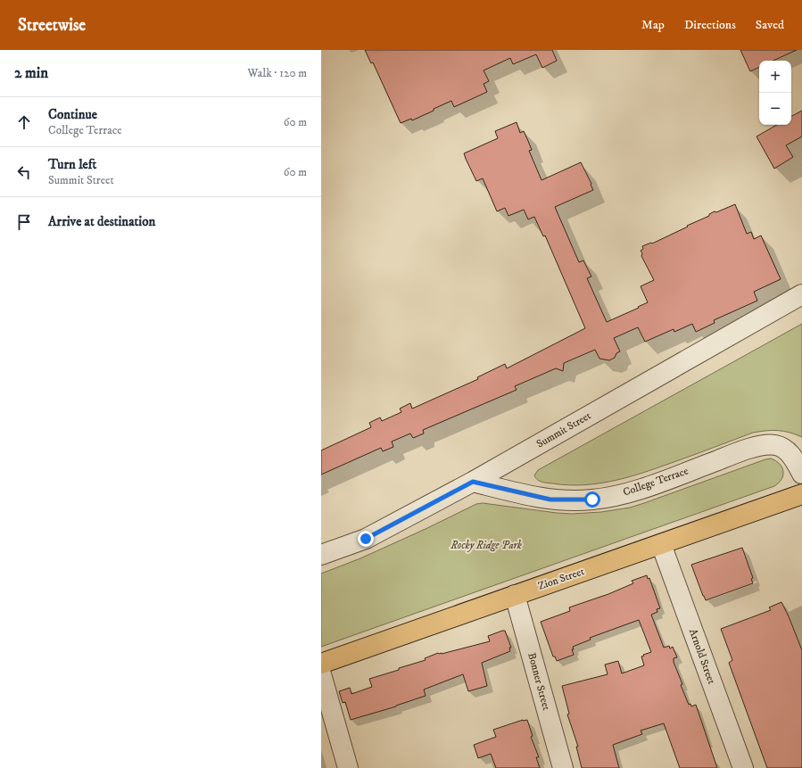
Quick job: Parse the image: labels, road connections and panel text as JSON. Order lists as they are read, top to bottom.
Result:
{
  "streets": {
    "main road": ["Zion Street"],
    "street": [
      "Summit Street",
      "College Terrace",
      "Arnold Street",
      "Bonner Street"
    ]
  },
  "crossings": [
    ["Summit Street", "College Terrace"],
    ["Zion Street", "Arnold Street"],
    ["Zion Street", "Bonner Street"]
  ],
  "parks": ["Rocky Ridge Park"],
  "page": {
    "header": "Streetwise",
    "nav": ["Map", "Directions", "Saved"],
    "heading": ["2 min", "Walk · 120 m"],
    "map_buttons": ["+", "−"],
    "list": [
      ["Continue", "College Terrace", "60 m"],
      ["Turn left", "Summit Street", "60 m"],
      "Arrive at destination"
    ]
  }
}
